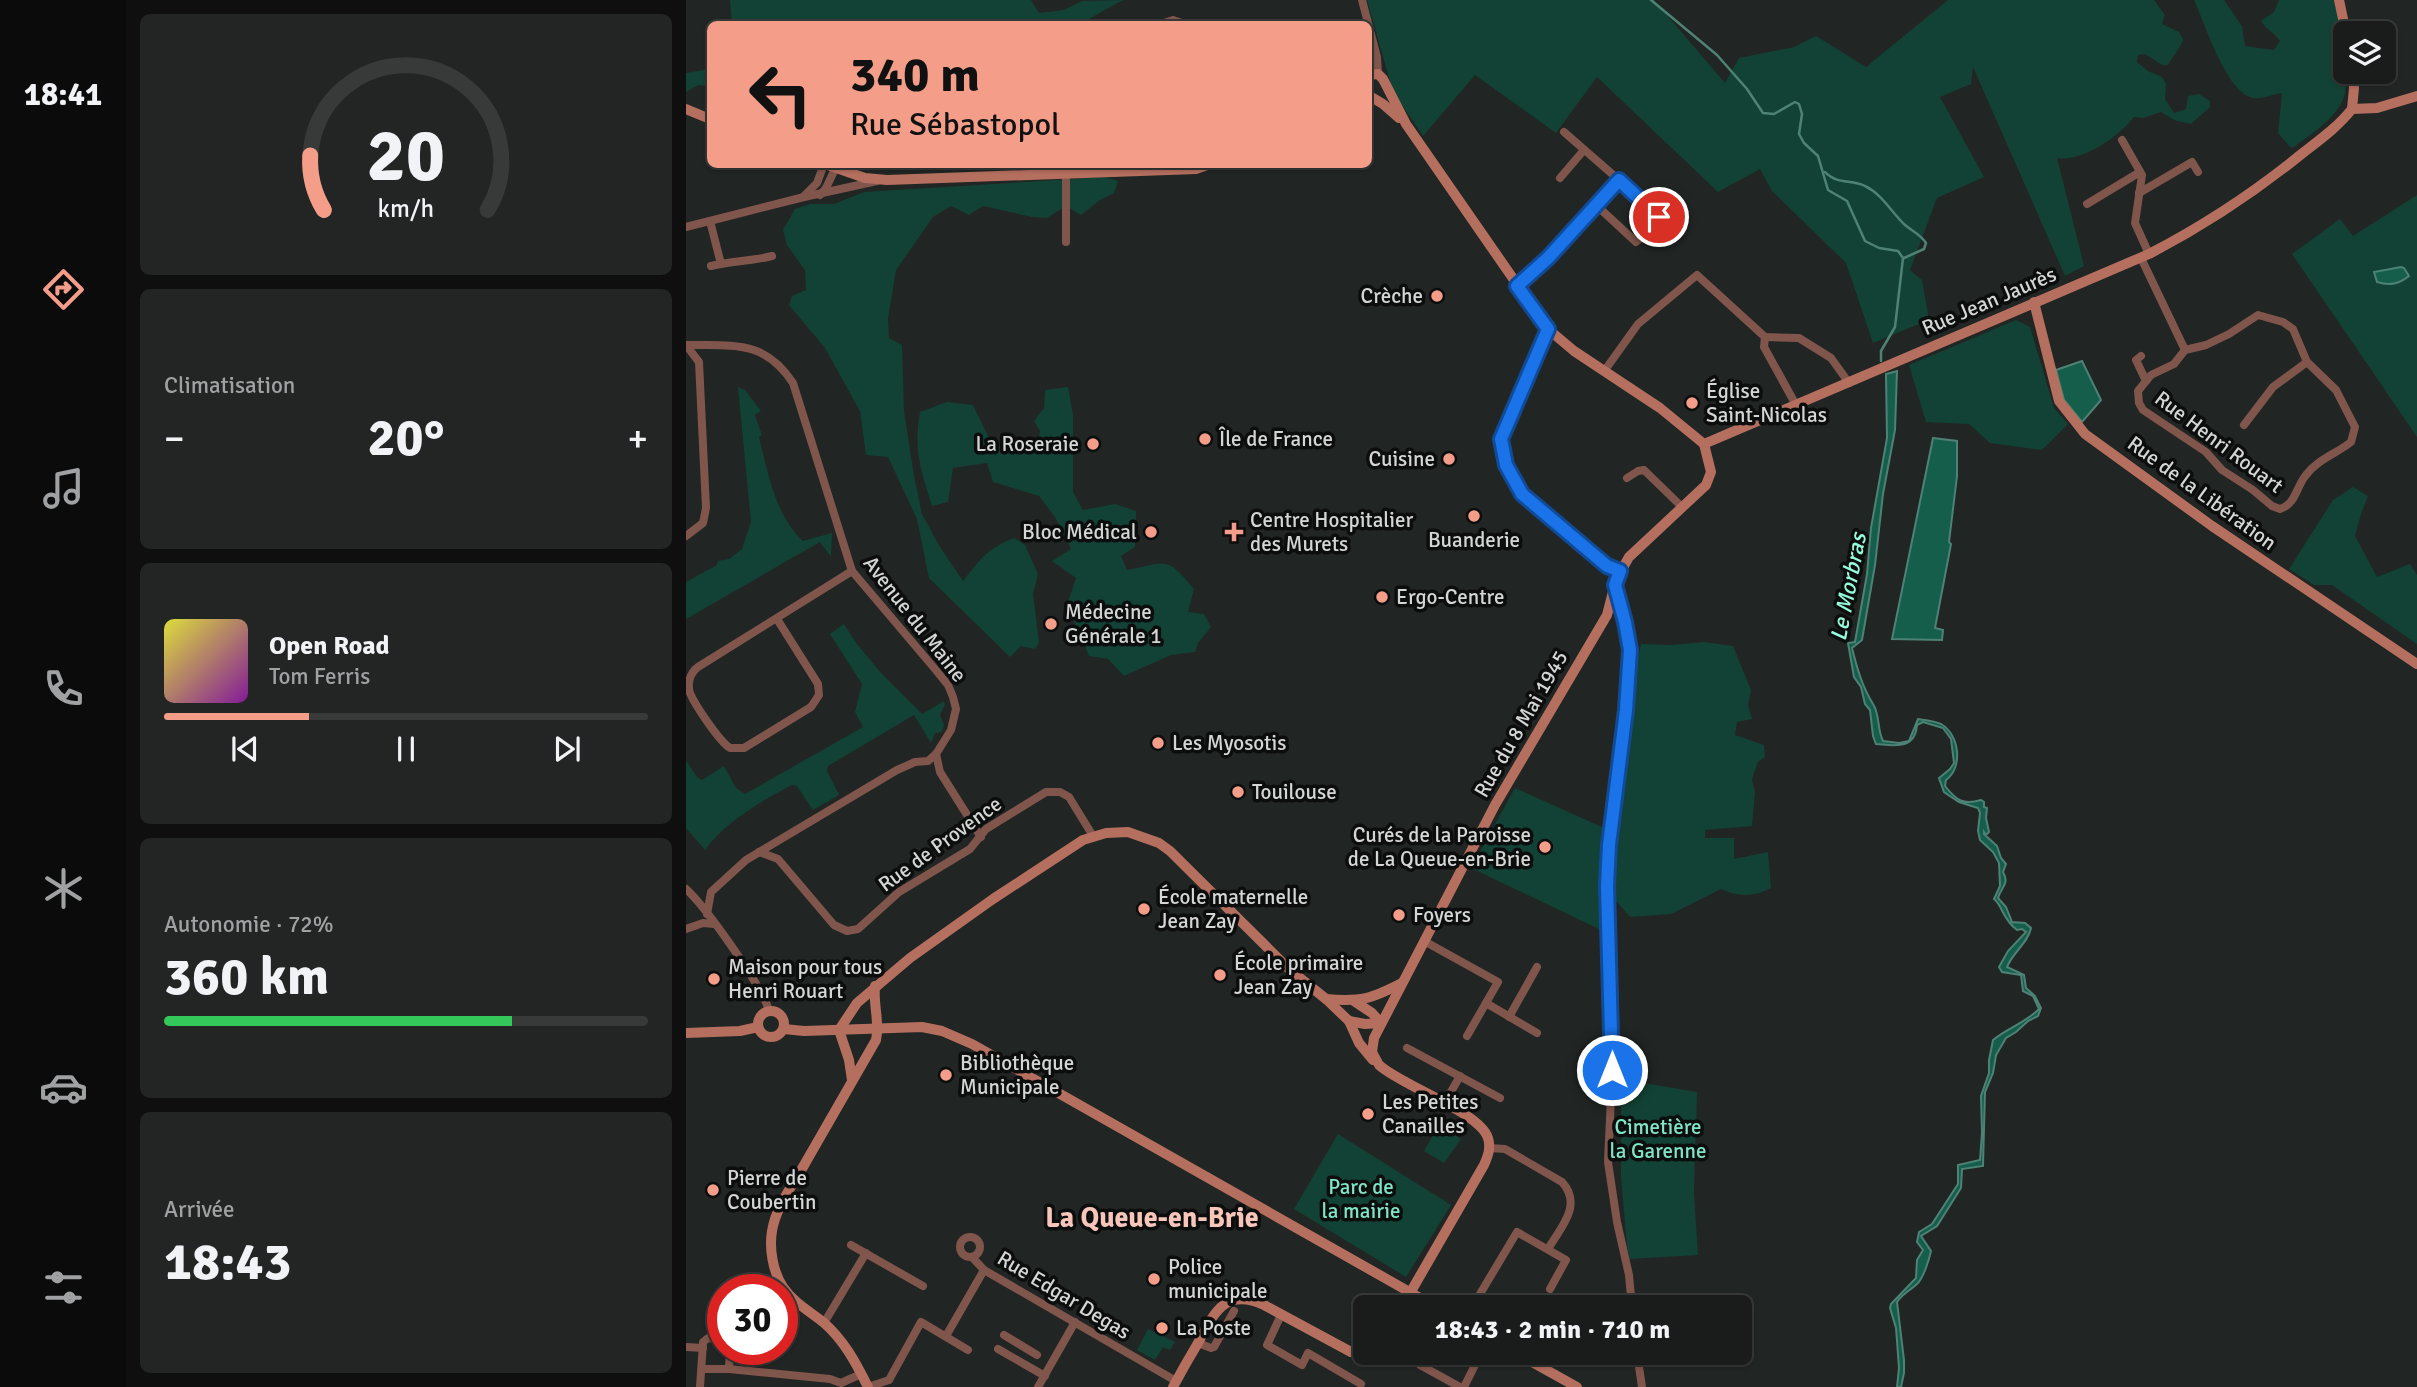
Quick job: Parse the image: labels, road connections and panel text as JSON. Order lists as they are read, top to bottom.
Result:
{
  "streets": {
    "main road": ["Rue Jean Jaurès", "Rue de la Libération", "Rue du 8 Mai 1945"],
    "street": [
      "Rue Henri Rouart",
      "Avenue du Maine",
      "Rue de Provence",
      "Rue Edgar Degas"
    ]
  },
  "crossings": [
    ["Rue Jean Jaurès", "Rue de la Libération"]
  ],
  "districts": ["La Queue-en-Brie"],
  "water": ["Le Morbras"],
  "parks": ["Cimetière la Garenne", "Parc de la mairie"],
  "places": {
    "other": [
      "Crèche",
      "Église Saint-Nicolas",
      "Île de France",
      "La Roseraie",
      "Cuisine",
      "Buanderie",
      "Bloc Médical",
      "Ergo-Centre",
      "Médecine Générale 1",
      "Les Myosotis",
      "Touilouse",
      "Curés de la Paroisse de La Queue-en-Brie",
      "École maternelle Jean Zay",
      "Foyers",
      "École primaire Jean Zay",
      "Maison pour tous Henri Rouart",
      "Bibliothèque Municipale",
      "Les Petites Canailles",
      "Pierre de Coubertin",
      "Police municipale",
      "La Poste"
    ],
    "health": ["Centre Hospitalier des Murets"]
  },
  "page": {
    "tabs": "18:41",
    "turn": ["340 m", "Rue Sébastopol"],
    "tile": [
      "Climatisation",
      ["Autonomie · 72%", "360 km"],
      ["Arrivée", "18:43"]
    ],
    "heat": ["−", "20°", "+"],
    "song": ["Open Road", "Tom Ferris"],
    "limit": "30",
    "trip": "18:43 · 2 min · 710 m",
    "gauge": ["20", "km/h"]
  }
}
